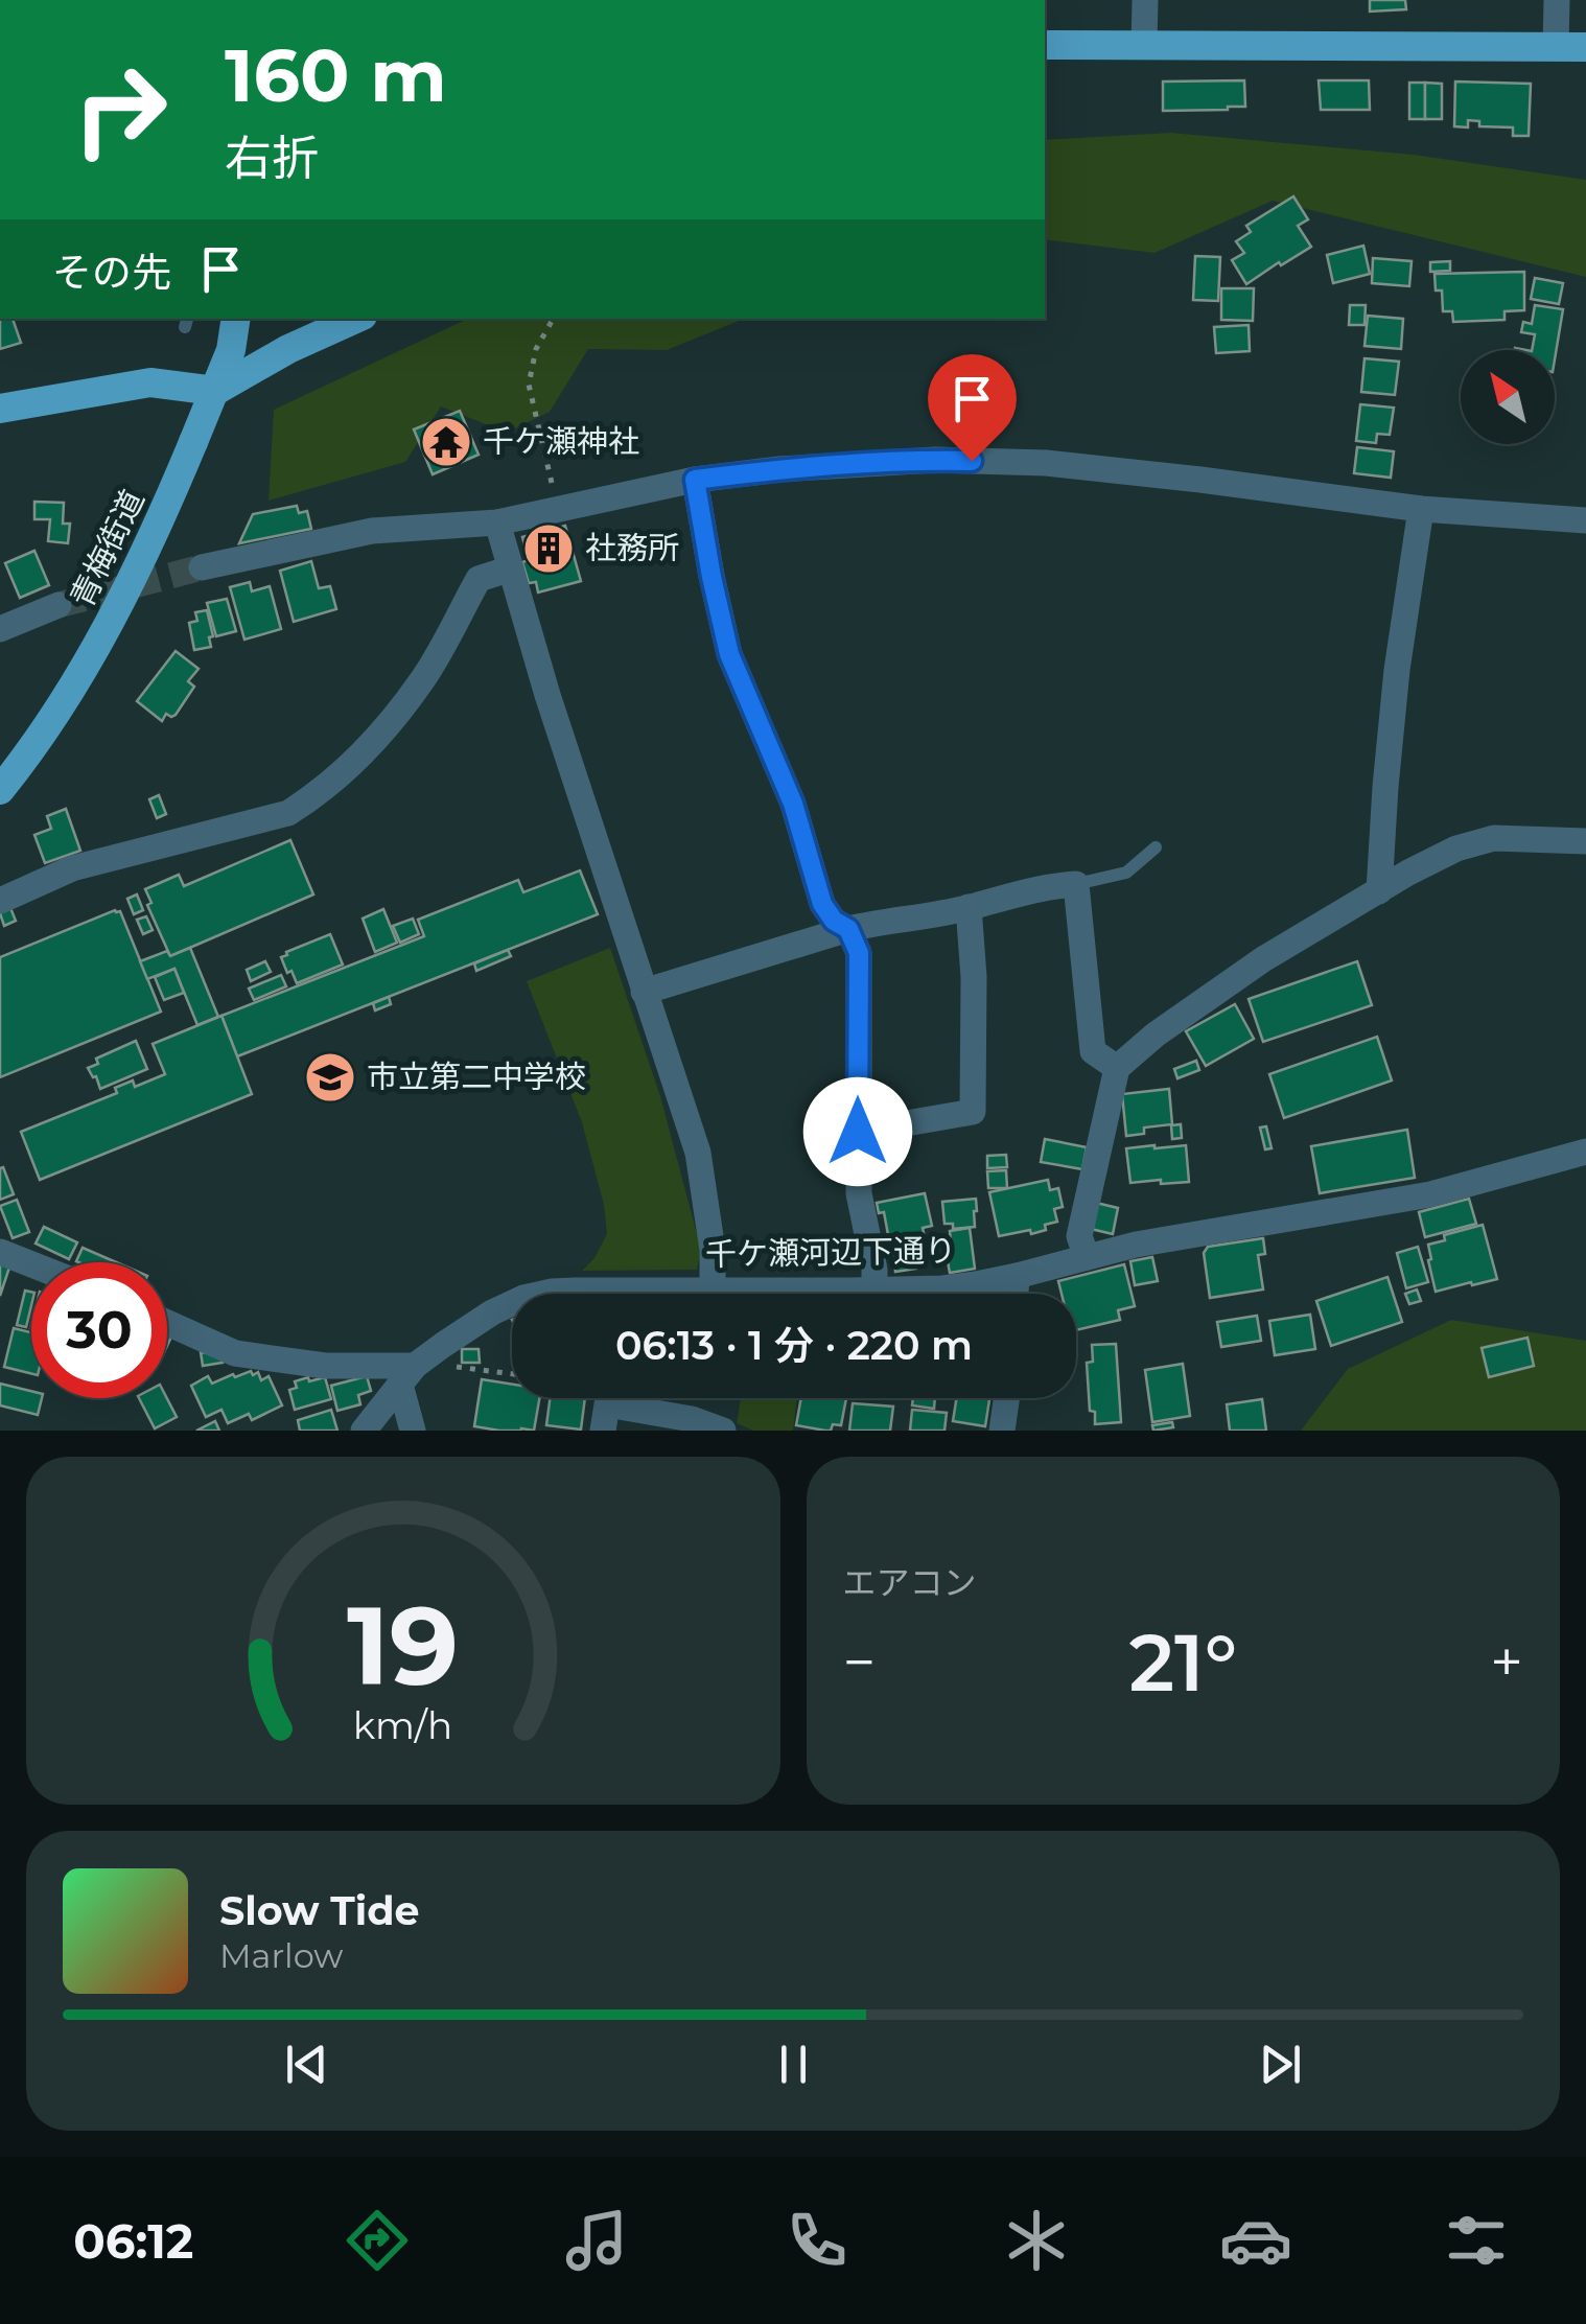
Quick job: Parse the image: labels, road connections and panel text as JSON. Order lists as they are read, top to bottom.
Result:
{
  "streets": {
    "main road": ["青梅街道"],
    "street": ["千ケ瀬河辺下通り"]
  },
  "places": {
    "temple": ["千ケ瀬神社"],
    "building": ["社務所"],
    "school or university": ["市立第二中学校"]
  },
  "north": "top left",
  "page": {
    "turn": ["160 m", "右折"],
    "then": "その先",
    "limit": "30",
    "trip": "06:13 · 1 分 · 220 m",
    "tile": "エアコン",
    "heat": ["−", "21°", "+"],
    "song": ["Slow Tide", "Marlow"],
    "tabs": "06:12",
    "gauge": ["19", "km/h"]
  }
}
